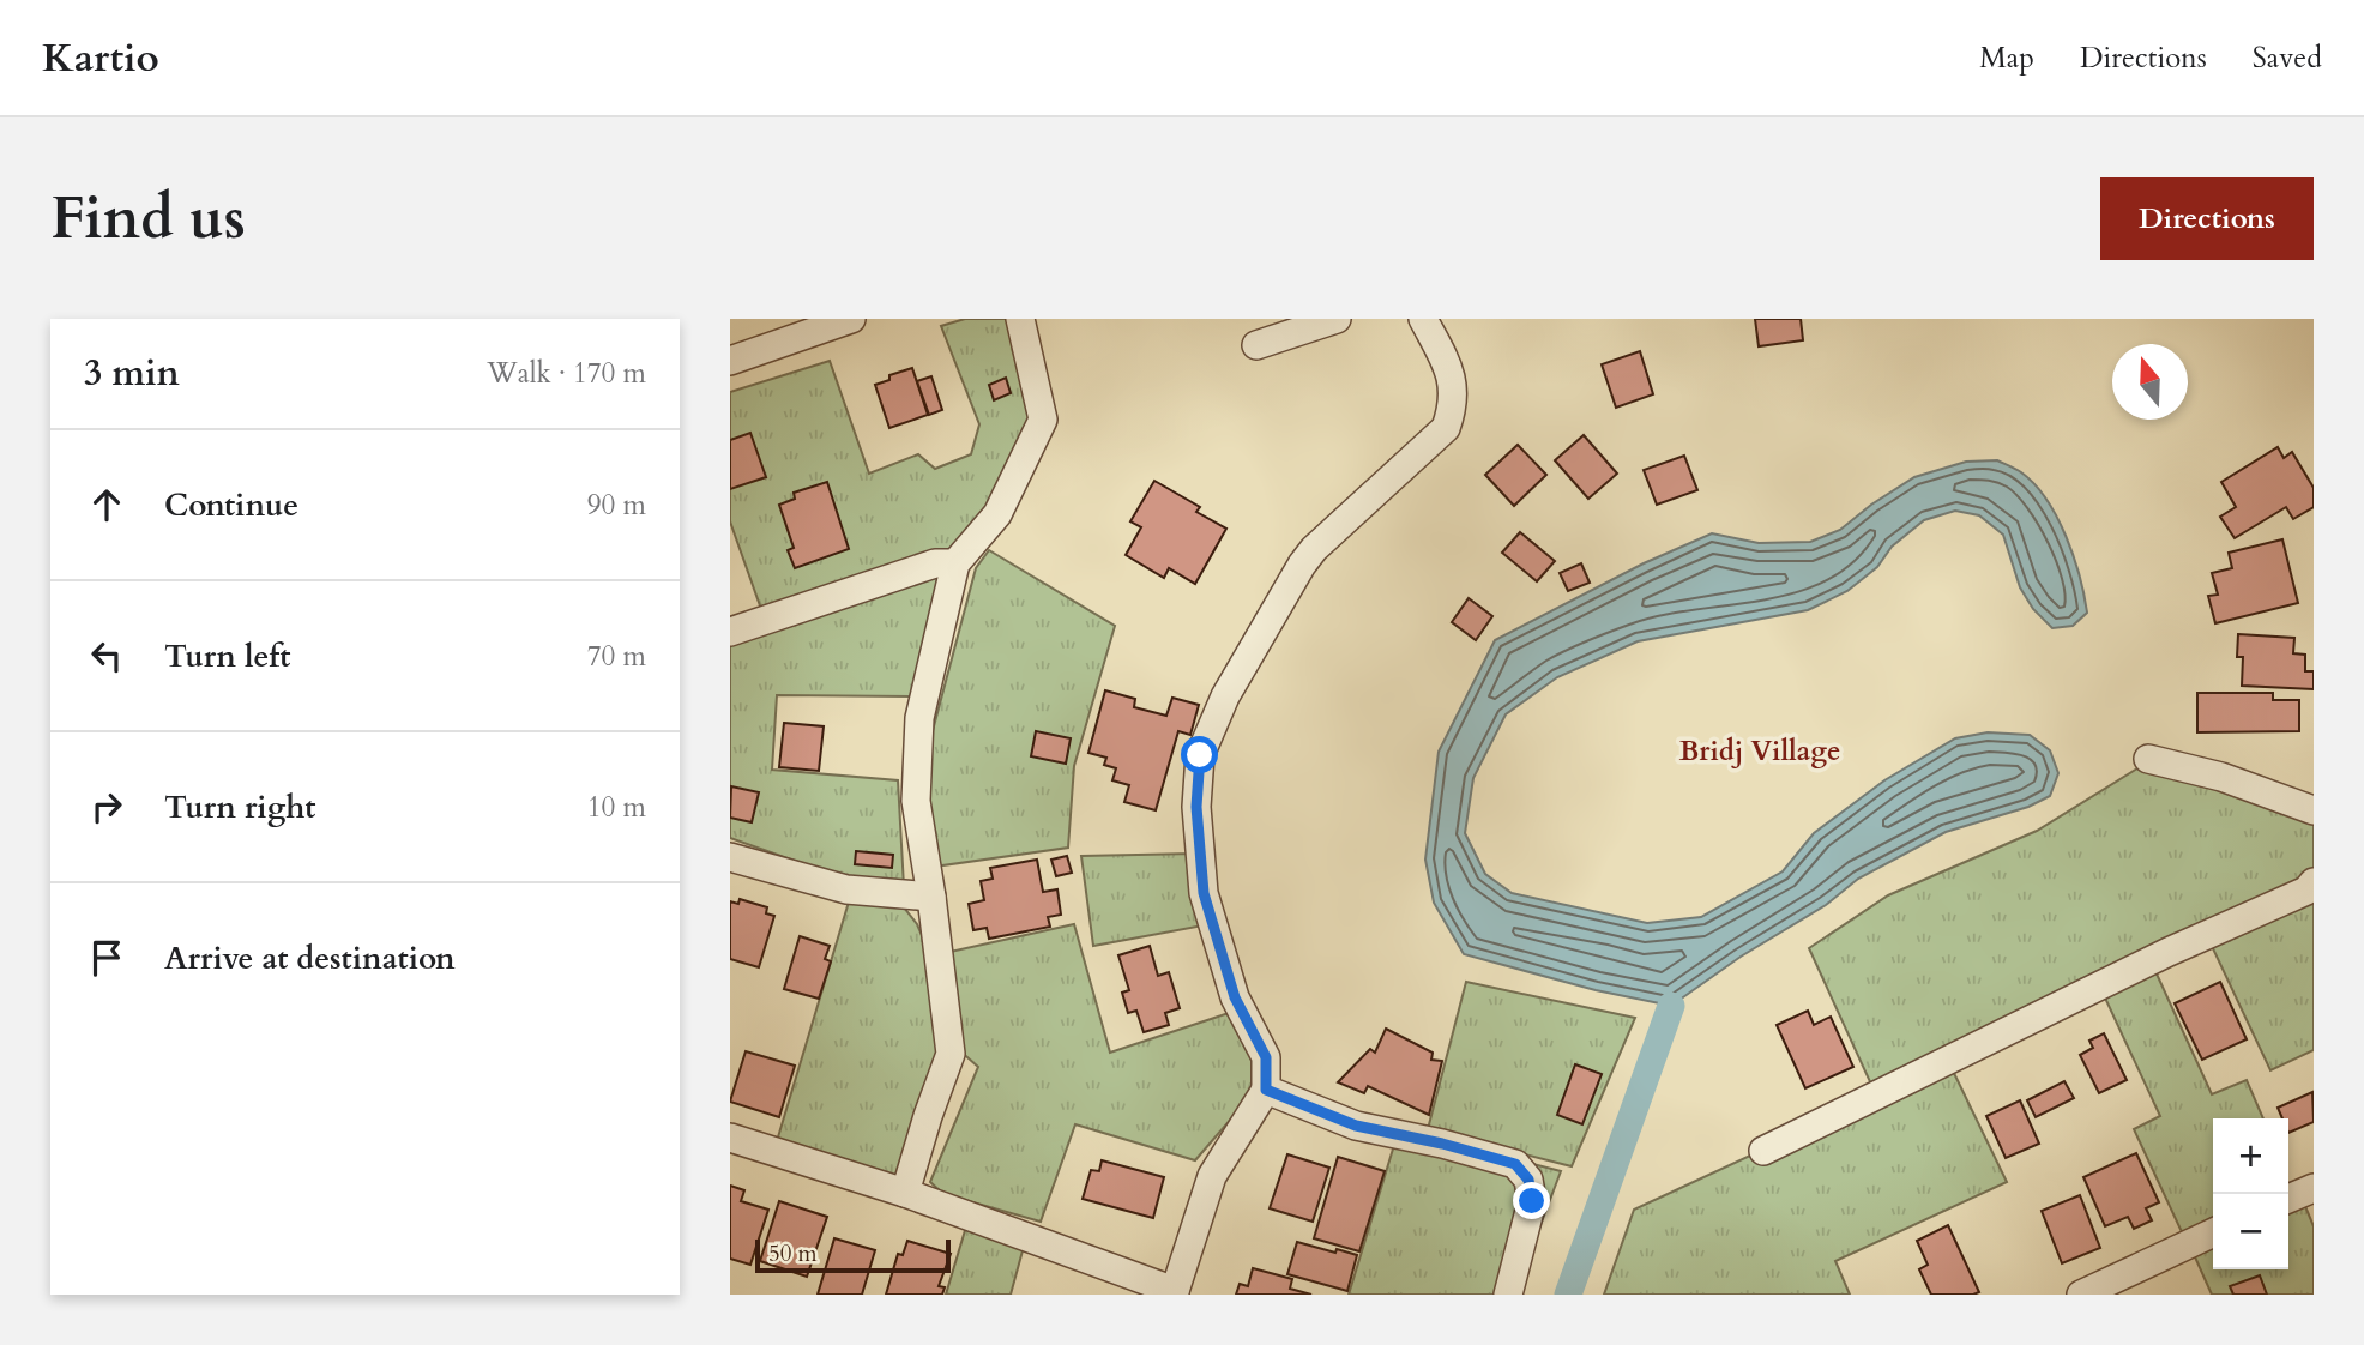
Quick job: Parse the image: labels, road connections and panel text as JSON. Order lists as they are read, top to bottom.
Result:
{
  "districts": ["Bridj Village"],
  "scale_bar": "50 m",
  "north": "top",
  "page": {
    "header": "Kartio",
    "nav": ["Map", "Directions", "Saved"],
    "buttons": "Directions",
    "title": "Find us",
    "heading": ["3 min", "Walk · 170 m"],
    "list": [
      ["Continue", "90 m"],
      ["Turn left", "70 m"],
      ["Turn right", "10 m"],
      "Arrive at destination"
    ],
    "map_buttons": ["+", "−"],
    "scale": "50 m"
  }
}
